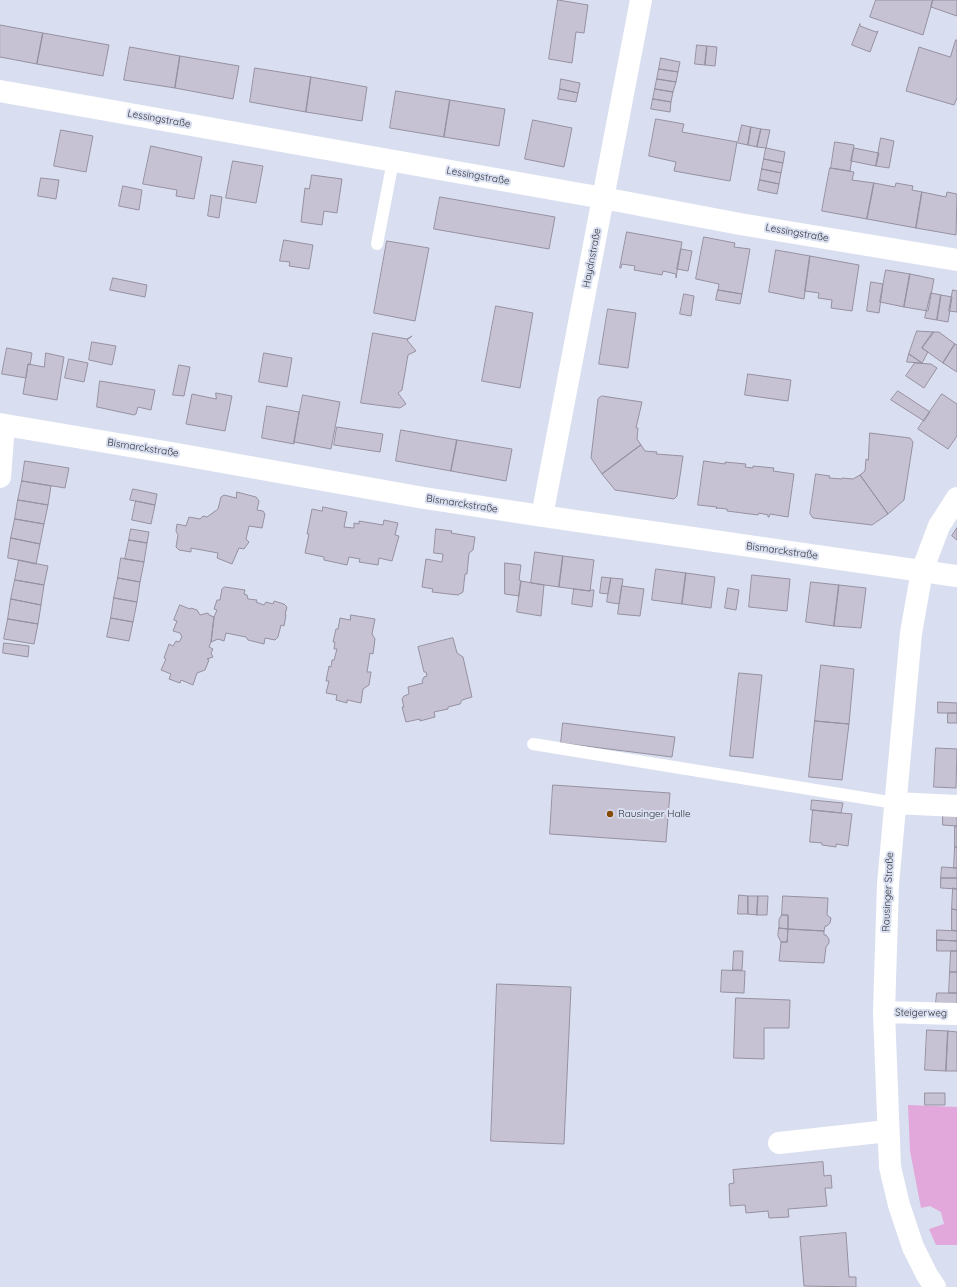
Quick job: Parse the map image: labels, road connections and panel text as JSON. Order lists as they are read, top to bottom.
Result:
{
  "streets": {
    "street": [
      "Lessingstraße",
      "Haydnstraße",
      "Bismarckstraße",
      "Rausinger Straße",
      "Steigerweg"
    ]
  },
  "crossings": [
    ["Lessingstraße", "Haydnstraße"],
    ["Haydnstraße", "Bismarckstraße"],
    ["Bismarckstraße", "Rausinger Straße"],
    ["Rausinger Straße", "Steigerweg"]
  ],
  "places": ["Rausinger Halle"]
}
